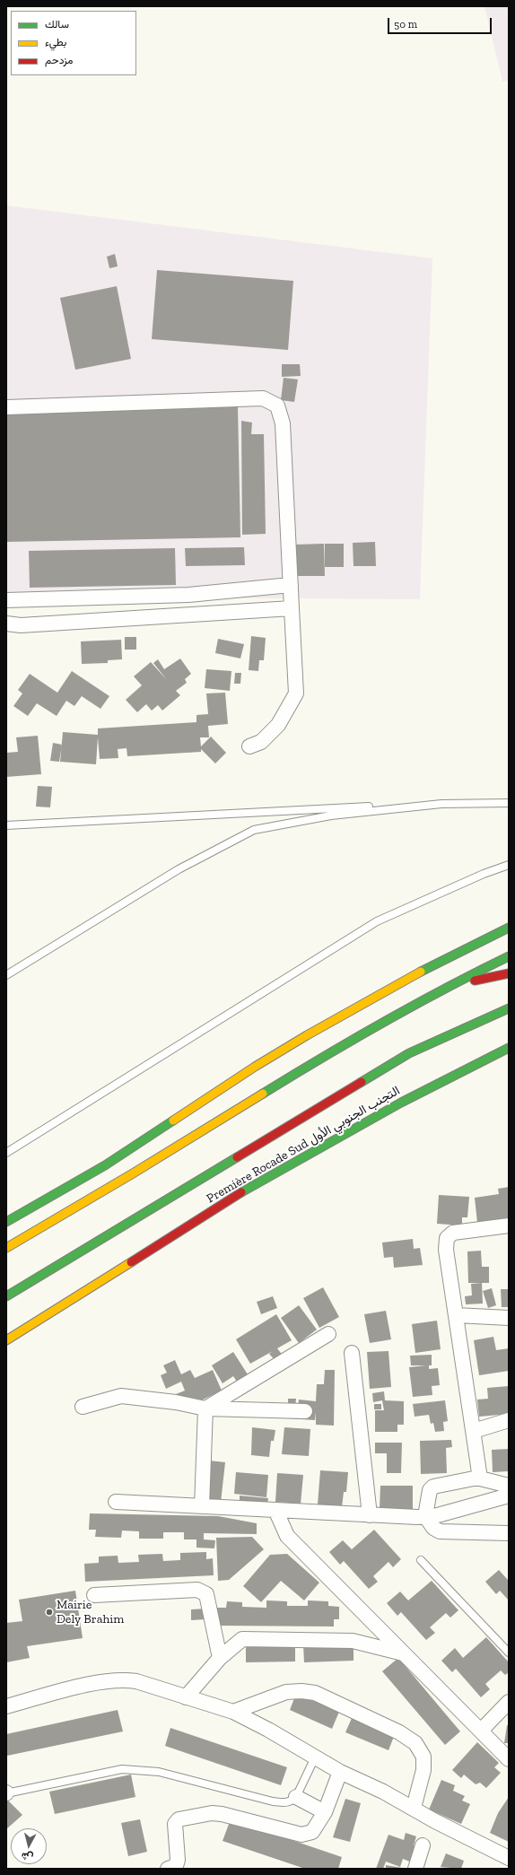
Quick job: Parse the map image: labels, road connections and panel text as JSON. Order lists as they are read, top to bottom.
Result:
{
  "streets": {
    "highway": ["Première Rocade Sud التجنب الجنوبي الأول"]
  },
  "places": ["Mairie Dely Brahim"],
  "legend": ["سالك", "بطيء", "مزدحم"],
  "scale_bar": "50 m",
  "north": "bottom"
}
